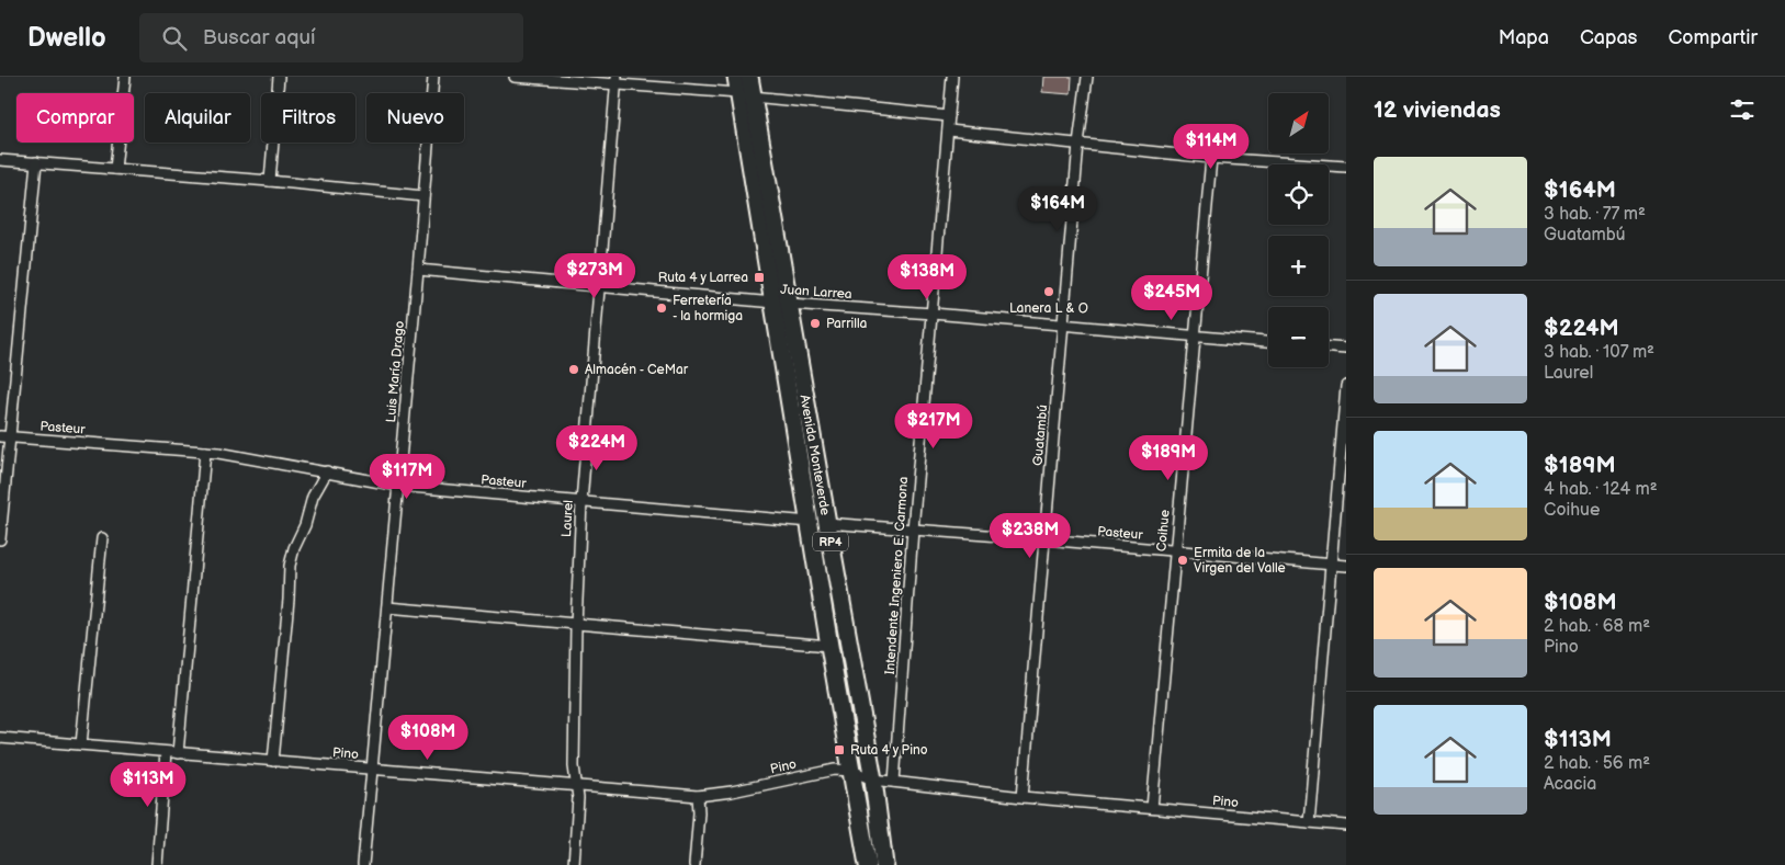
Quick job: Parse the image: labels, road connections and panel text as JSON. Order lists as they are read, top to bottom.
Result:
{
  "streets": {
    "main road": ["Avenida Monteverde", "RP4"],
    "street": [
      "Juan Larrea",
      "Luis María Drago",
      "Pasteur",
      "Guatambú",
      "Laurel",
      "Coihue",
      "Intendente Ingeniero E. Carmona",
      "Pino"
    ]
  },
  "crossings": [
    ["Juan Larrea", "Luis María Drago"],
    ["Juan Larrea", "Guatambú"],
    ["Juan Larrea", "Avenida Monteverde"],
    ["Juan Larrea", "Laurel"],
    ["Juan Larrea", "Coihue"],
    ["Juan Larrea", "Intendente Ingeniero E. Carmona"],
    ["Luis María Drago", "Pasteur"],
    ["Luis María Drago", "Pino"],
    ["Pasteur", "Guatambú"],
    ["Pasteur", "Avenida Monteverde"],
    ["Pasteur", "Laurel"],
    ["Pasteur", "Coihue"],
    ["Pasteur", "Intendente Ingeniero E. Carmona"],
    ["Guatambú", "Pino"],
    ["Avenida Monteverde", "Pino"],
    ["Laurel", "Pino"],
    ["Coihue", "Pino"],
    ["Intendente Ingeniero E. Carmona", "Pino"]
  ],
  "places": {
    "transit": ["Ruta 4 y Larrea", "Ruta 4 y Pino"],
    "other": [
      "Lanera L & O",
      "Ferretería - la hormiga",
      "Parrilla",
      "Almacén - CeMar",
      "Ermita de la Virgen del Valle"
    ]
  },
  "north": "top right",
  "page": {
    "header": "Dwello",
    "search": "Buscar aquí",
    "nav": ["Mapa", "Capas", "Compartir"],
    "heading": "12 viviendas",
    "map_buttons": ["+", "−"],
    "chip": [
      "Comprar",
      "Alquilar",
      "Filtros",
      "Nuevo"
    ],
    "price": [
      "$114M",
      "$164M",
      "$273M",
      "$138M",
      "$245M",
      "$217M",
      "$224M",
      "$189M",
      "$117M",
      "$238M",
      "$108M",
      "$113M"
    ],
    "list": [
      {
        "name": "$164M",
        "note": "3 hab. · 77 m² · Guatambú"
      },
      {
        "name": "$224M",
        "note": "3 hab. · 107 m² · Laurel"
      },
      {
        "name": "$189M",
        "note": "4 hab. · 124 m² · Coihue"
      },
      {
        "name": "$108M",
        "note": "2 hab. · 68 m² · Pino"
      },
      {
        "name": "$113M",
        "note": "2 hab. · 56 m² · Acacia"
      }
    ]
  }
}
